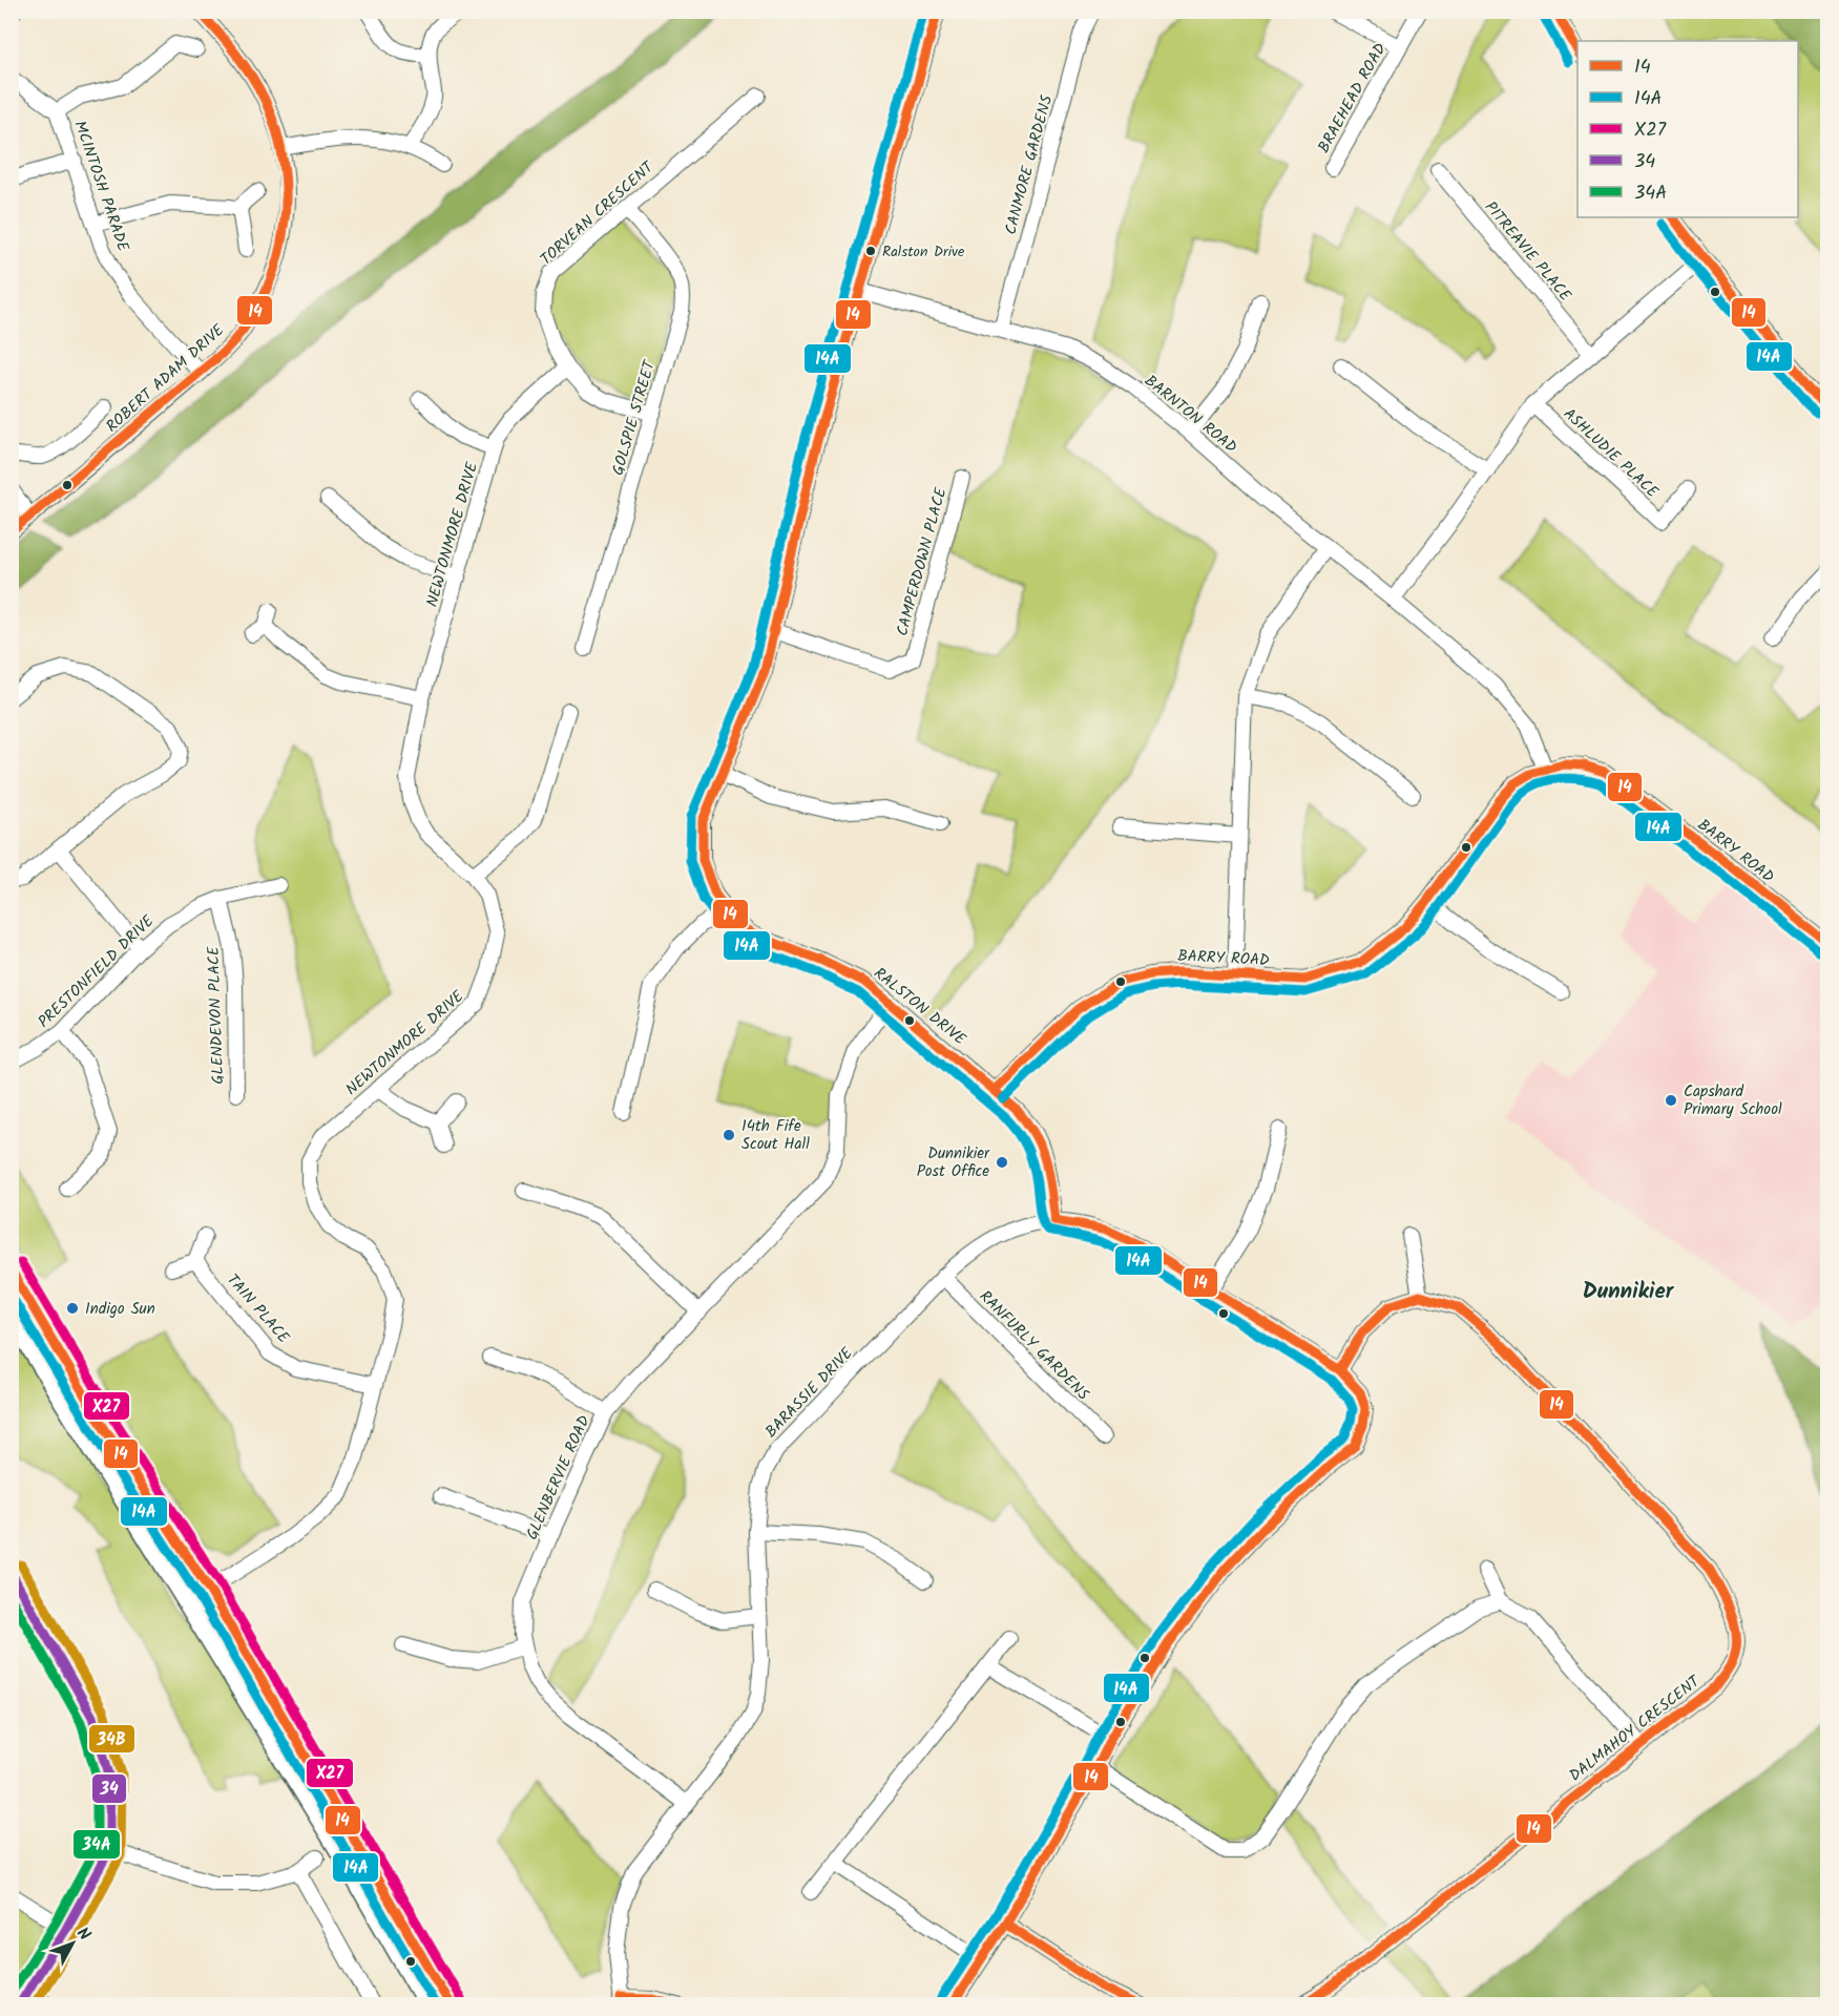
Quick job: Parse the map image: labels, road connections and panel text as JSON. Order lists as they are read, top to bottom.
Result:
{
  "streets": {
    "street": [
      "BRAEHEAD ROAD",
      "CANMORE GARDENS",
      "MCINTOSH PARADE",
      "TORVEAN CRESCENT",
      "PITREAVIE PLACE",
      "ROBERT ADAM DRIVE",
      "BARNTON ROAD",
      "GOLSPIE STREET",
      "ASHLUDIE PLACE",
      "NEWTONMORE DRIVE",
      "CAMPERDOWN PLACE",
      "BARRY ROAD",
      "PRESTONFIELD DRIVE",
      "RALSTON DRIVE",
      "GLENDEVON PLACE",
      "TAIN PLACE",
      "RANFURLY GARDENS",
      "BARASSIE DRIVE",
      "GLENBERVIE ROAD",
      "DALMAHOY CRESCENT"
    ]
  },
  "crossings": [
    ["CANMORE GARDENS", "BARNTON ROAD"],
    ["MCINTOSH PARADE", "ROBERT ADAM DRIVE"],
    ["TORVEAN CRESCENT", "GOLSPIE STREET"],
    ["TORVEAN CRESCENT", "NEWTONMORE DRIVE"],
    ["BARNTON ROAD", "BARRY ROAD"],
    ["BARNTON ROAD", "RALSTON DRIVE"],
    ["NEWTONMORE DRIVE", "TAIN PLACE"],
    ["CAMPERDOWN PLACE", "RALSTON DRIVE"],
    ["BARRY ROAD", "RALSTON DRIVE"],
    ["PRESTONFIELD DRIVE", "GLENDEVON PLACE"],
    ["RALSTON DRIVE", "BARASSIE DRIVE"],
    ["RALSTON DRIVE", "GLENBERVIE ROAD"],
    ["RANFURLY GARDENS", "BARASSIE DRIVE"],
    ["BARASSIE DRIVE", "GLENBERVIE ROAD"]
  ],
  "districts": ["Dunnikier"],
  "places": [
    "Ralston Drive",
    "Capshard Primary School",
    "14th Fife Scout Hall",
    "Dunnikier Post Office",
    "Indigo Sun"
  ],
  "lines": [
    "transit line 14",
    "transit line 14A",
    "transit line X27",
    "transit line 34B",
    "transit line 34",
    "transit line 34A"
  ],
  "legend": [
    "14",
    "14A",
    "X27",
    "34",
    "34A"
  ],
  "north": "top right"
}
